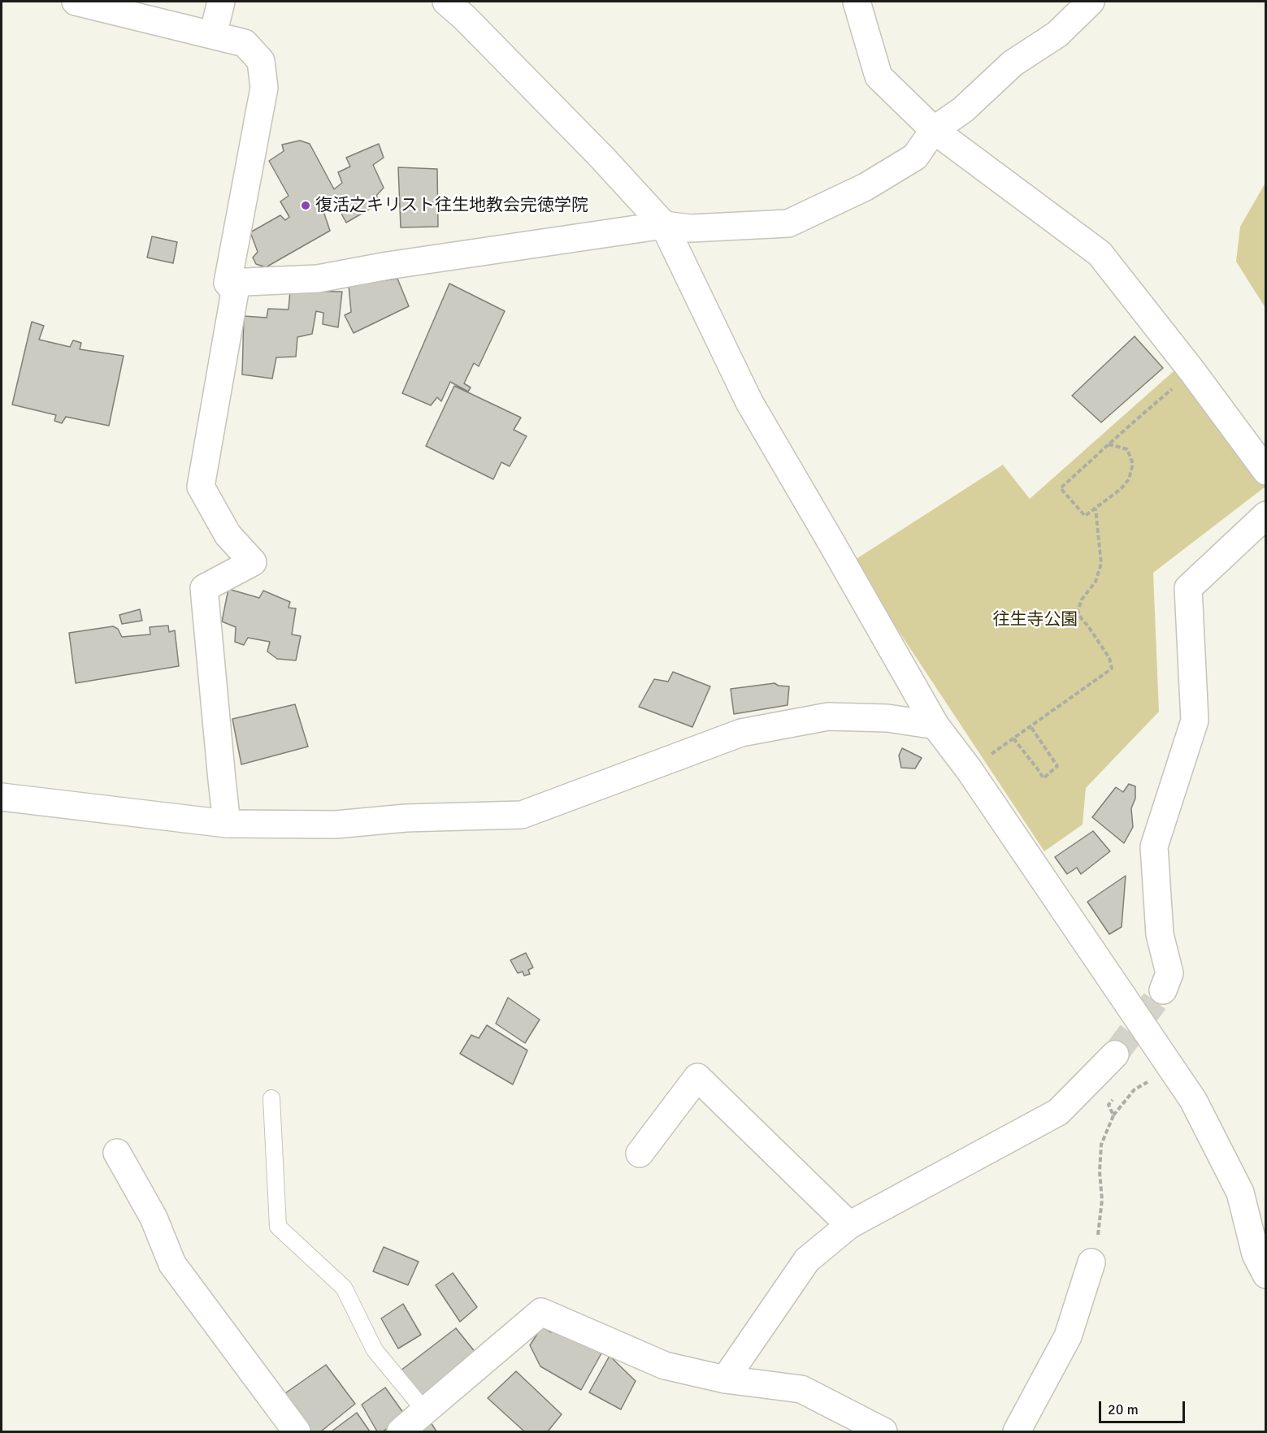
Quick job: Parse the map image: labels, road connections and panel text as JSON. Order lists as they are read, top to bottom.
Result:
{
  "parks": ["往生寺公園"],
  "places": ["復活之キリスト往生地教会完徳学院"],
  "scale_bar": "20 m"
}
